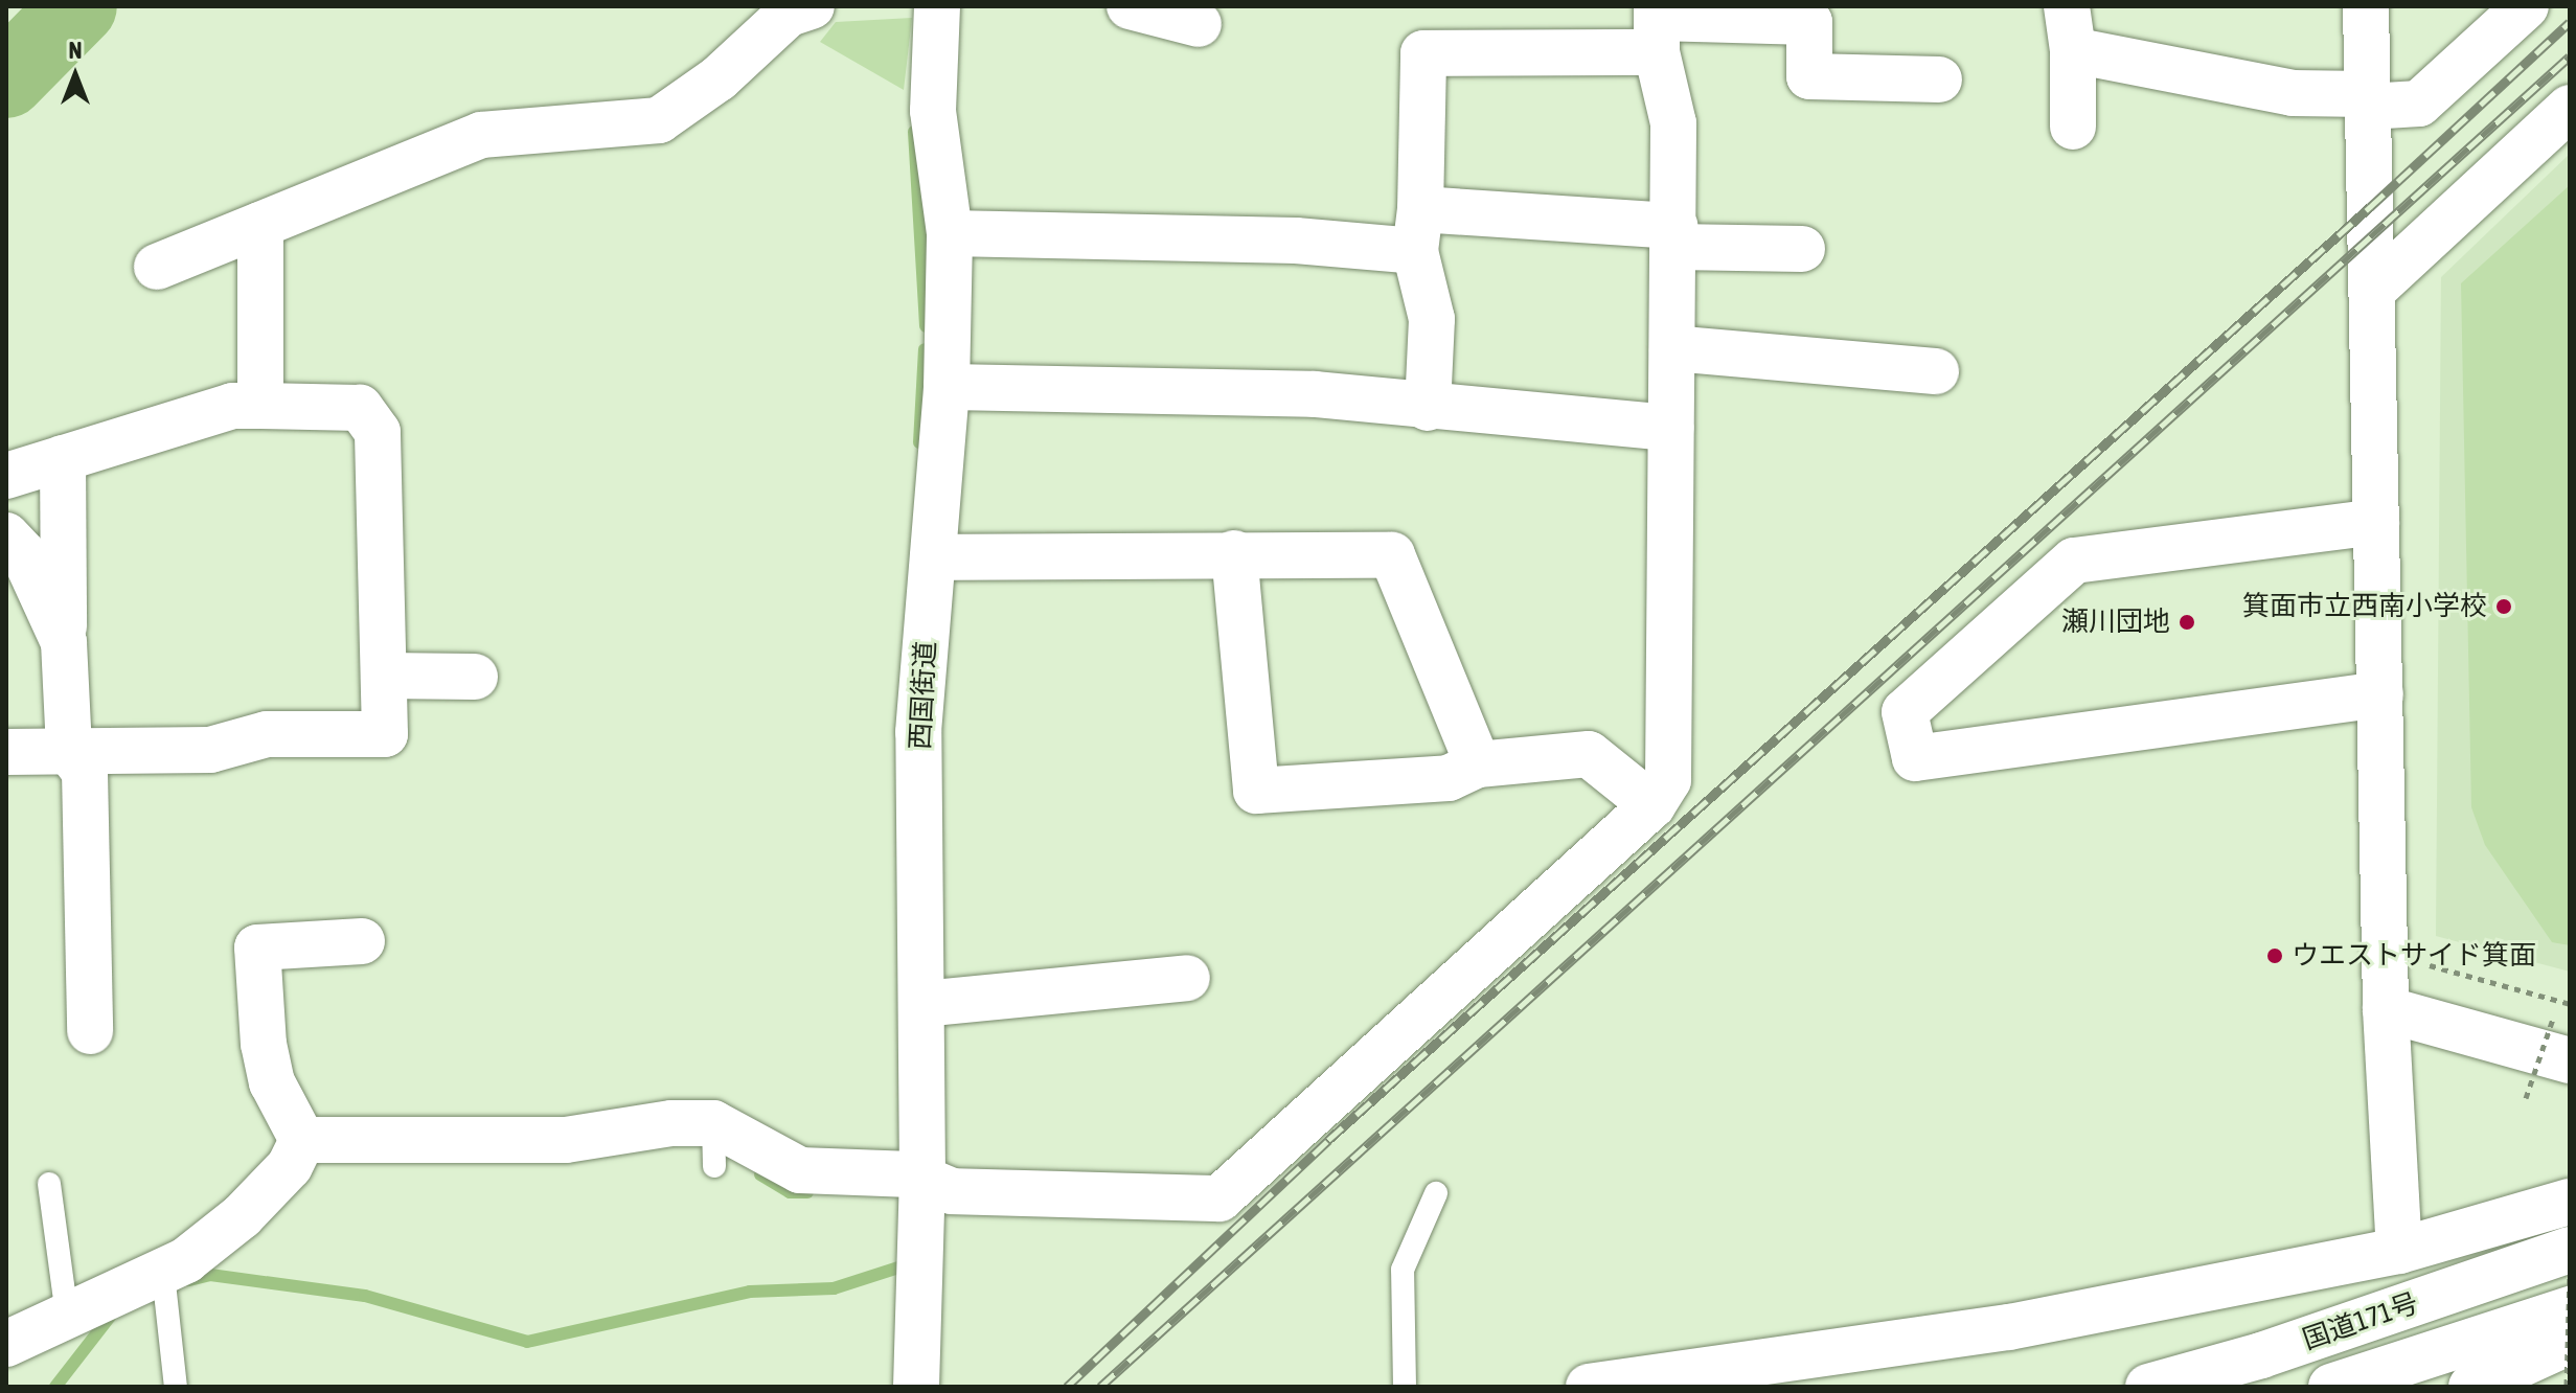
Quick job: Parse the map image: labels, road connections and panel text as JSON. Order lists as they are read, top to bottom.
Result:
{
  "streets": {
    "main road": ["西国街道", "国道171号"]
  },
  "places": ["箕面市立西南小学校", "瀬川団地", "ウエストサイド箕面"],
  "north": "top"
}
